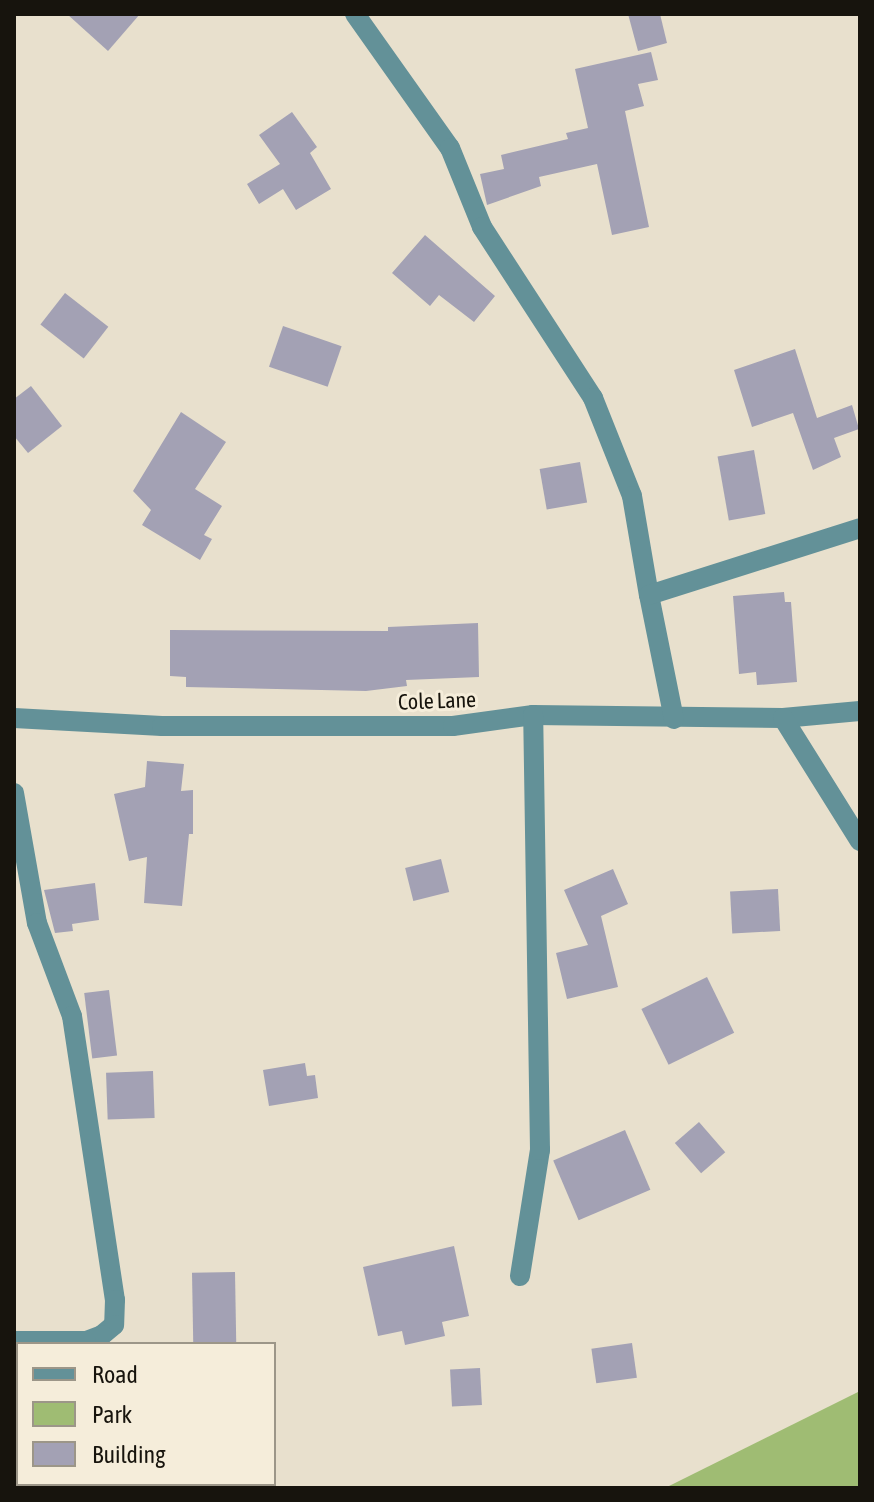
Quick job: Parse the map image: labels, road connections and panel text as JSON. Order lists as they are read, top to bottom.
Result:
{
  "streets": {
    "street": ["Cole Lane"]
  },
  "legend": ["Road", "Park", "Building"]
}
